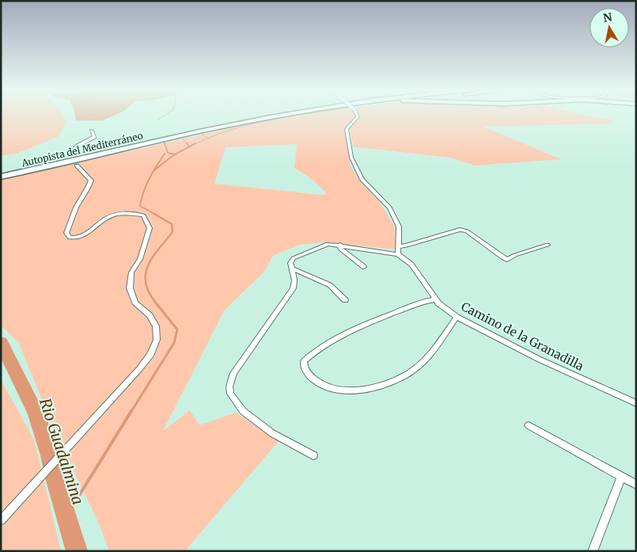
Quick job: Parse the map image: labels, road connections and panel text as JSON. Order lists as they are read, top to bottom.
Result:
{
  "streets": {
    "highway": ["Autopista del Mediterráneo"],
    "street": ["Camino de la Granadilla"]
  },
  "water": ["Rio Guadalmina"],
  "north": "top"
}
